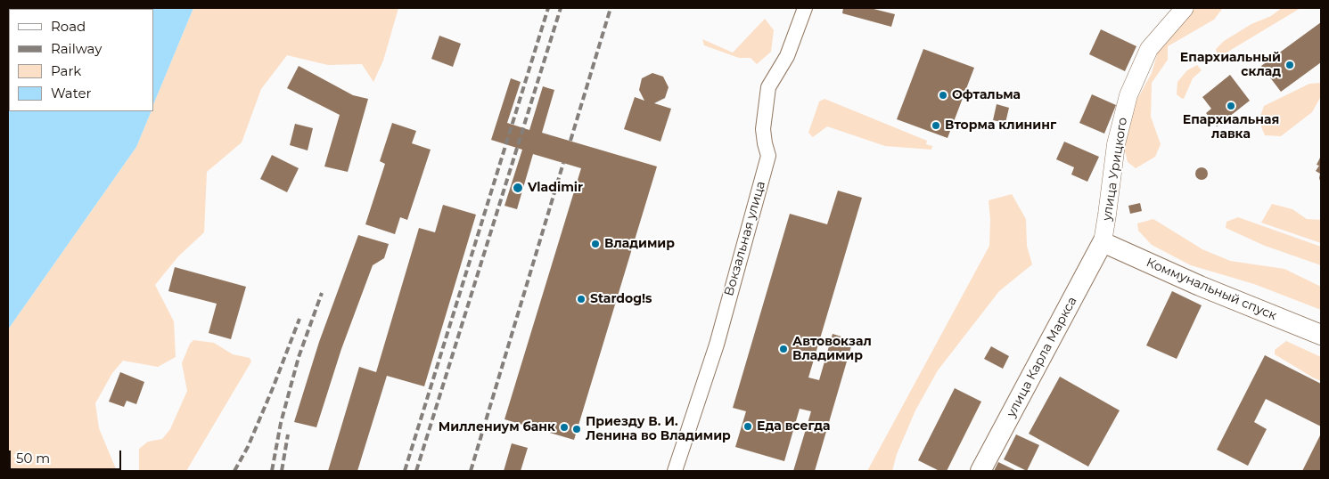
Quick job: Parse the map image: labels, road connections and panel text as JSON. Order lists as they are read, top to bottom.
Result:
{
  "streets": {
    "main road": ["Коммунальный спуск", "улица Карла Маркса"],
    "street": ["улица Урицкого", "Вокзальная улица"]
  },
  "crossings": [
    ["улица Урицкого", "Коммунальный спуск"],
    ["улица Урицкого", "улица Карла Маркса"],
    ["Коммунальный спуск", "улица Карла Маркса"]
  ],
  "places": [
    "Епархиальный склад",
    "Офтальма",
    "Епархиальная лавка",
    "Вторма клининг",
    "Vladimir",
    "Владимир",
    "Stardog!s",
    "Автовокзал Владимир",
    "Еда всегда",
    "Миллениум банк",
    "Приезду В. И. Ленина во Владимир"
  ],
  "legend": [
    "Road",
    "Railway",
    "Park",
    "Water"
  ],
  "scale_bar": "50 m"
}
